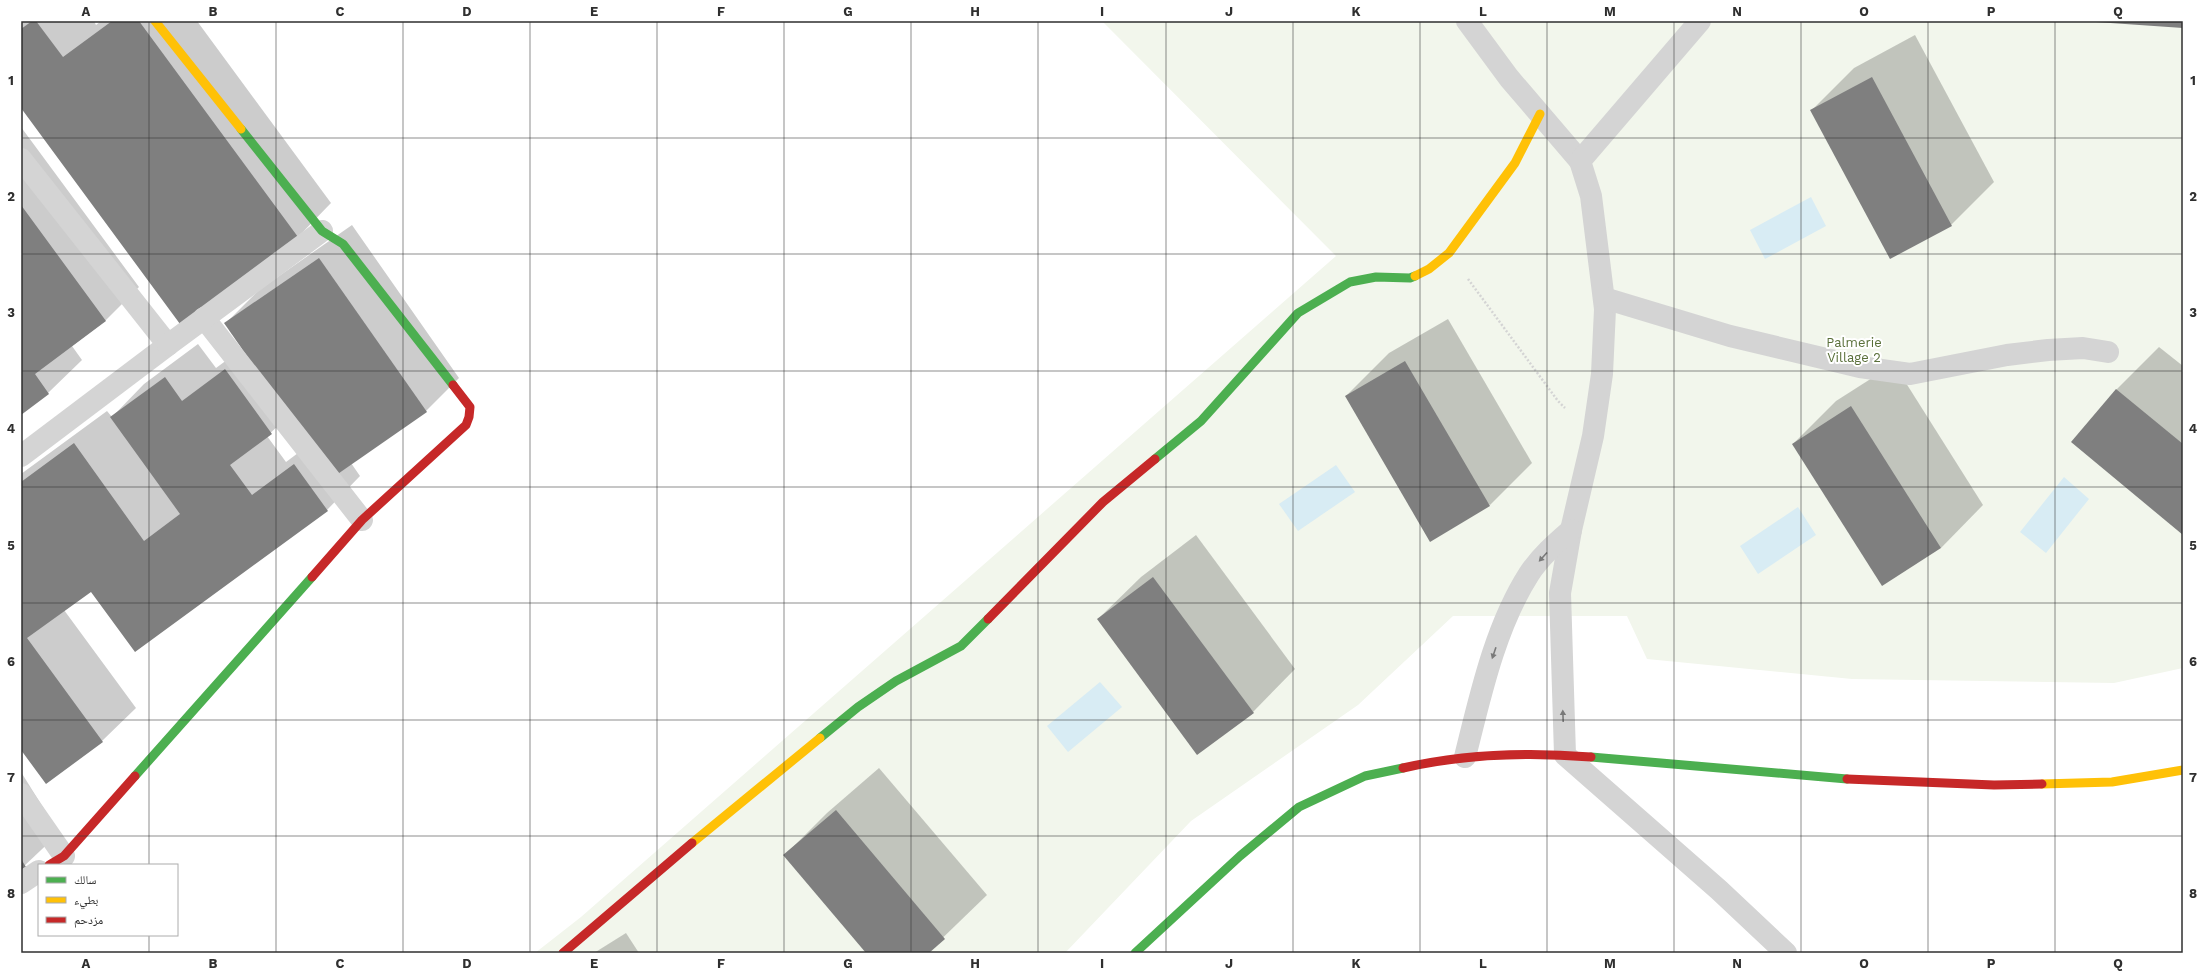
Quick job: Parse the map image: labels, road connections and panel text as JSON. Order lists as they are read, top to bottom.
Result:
{
  "parks": ["Palmerie Village 2"],
  "legend": ["سالك", "بطيء", "مزدحم"],
  "grid": {
    "columns": [
      "A",
      "B",
      "C",
      "D",
      "E",
      "F",
      "G",
      "H",
      "I",
      "J",
      "K",
      "L",
      "M",
      "N",
      "O",
      "P",
      "Q"
    ],
    "rows": [
      "1",
      "2",
      "3",
      "4",
      "5",
      "6",
      "7",
      "8"
    ]
  }
}
